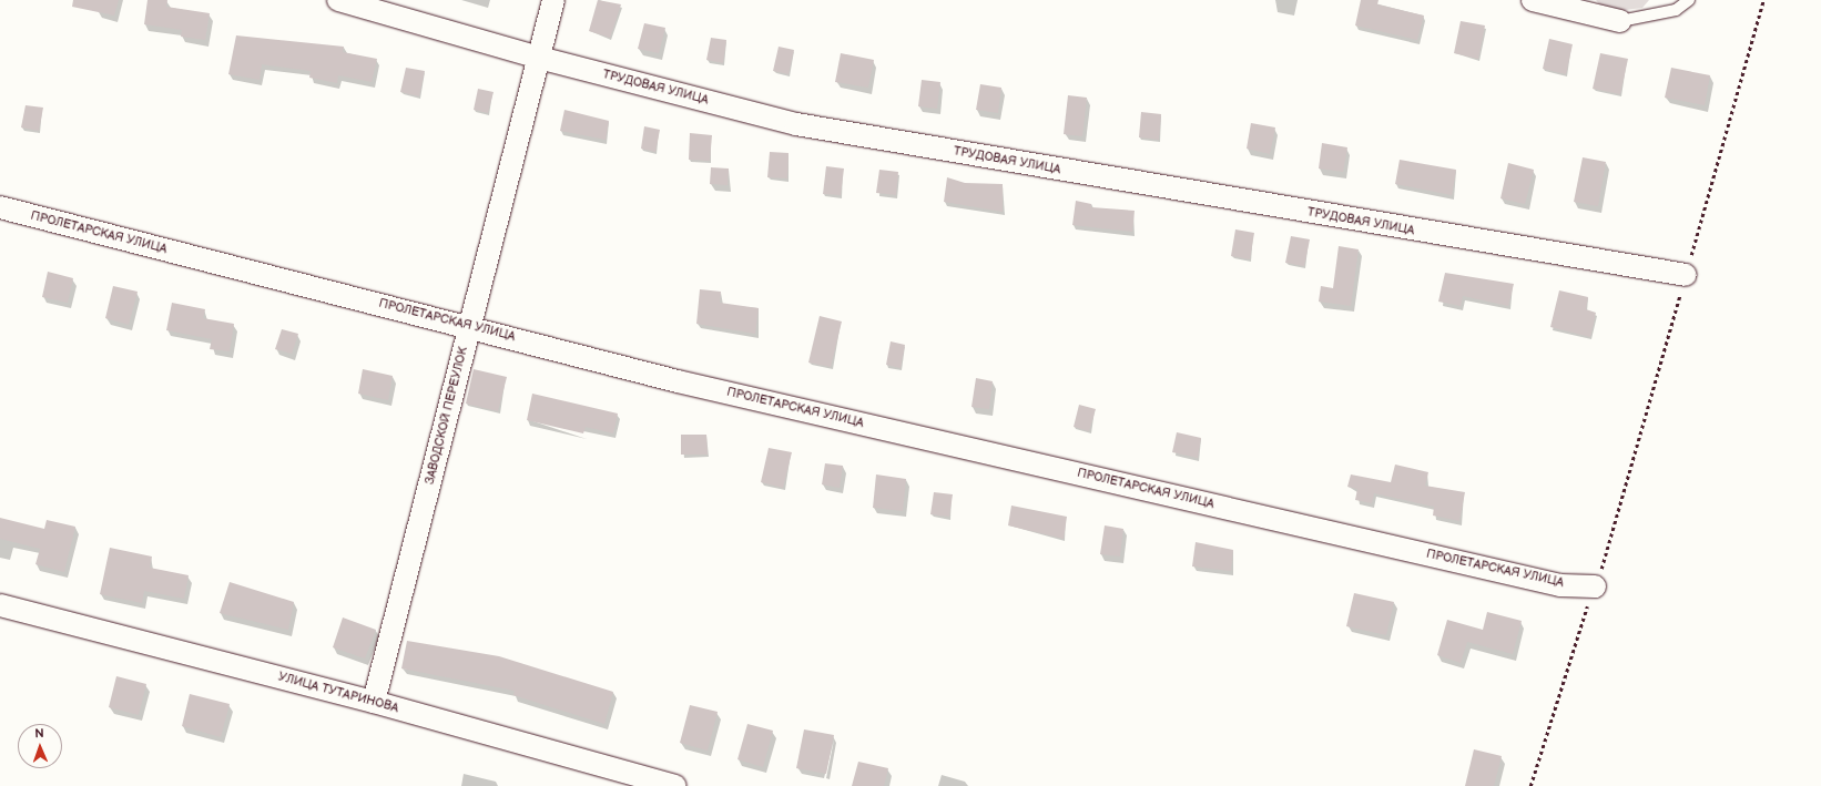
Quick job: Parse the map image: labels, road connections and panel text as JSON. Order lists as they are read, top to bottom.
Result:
{
  "streets": {
    "street": [
      "ТРУДОВАЯ УЛИЦА",
      "ПРОЛЕТАРСКАЯ УЛИЦА",
      "ЗАВОДСКОЙ ПЕРЕУЛОК",
      "УЛИЦА ТУТАРИНОВА"
    ]
  },
  "crossings": [
    ["ТРУДОВАЯ УЛИЦА", "ЗАВОДСКОЙ ПЕРЕУЛОК"],
    ["ПРОЛЕТАРСКАЯ УЛИЦА", "ЗАВОДСКОЙ ПЕРЕУЛОК"],
    ["ЗАВОДСКОЙ ПЕРЕУЛОК", "УЛИЦА ТУТАРИНОВА"]
  ],
  "north": "top"
}
